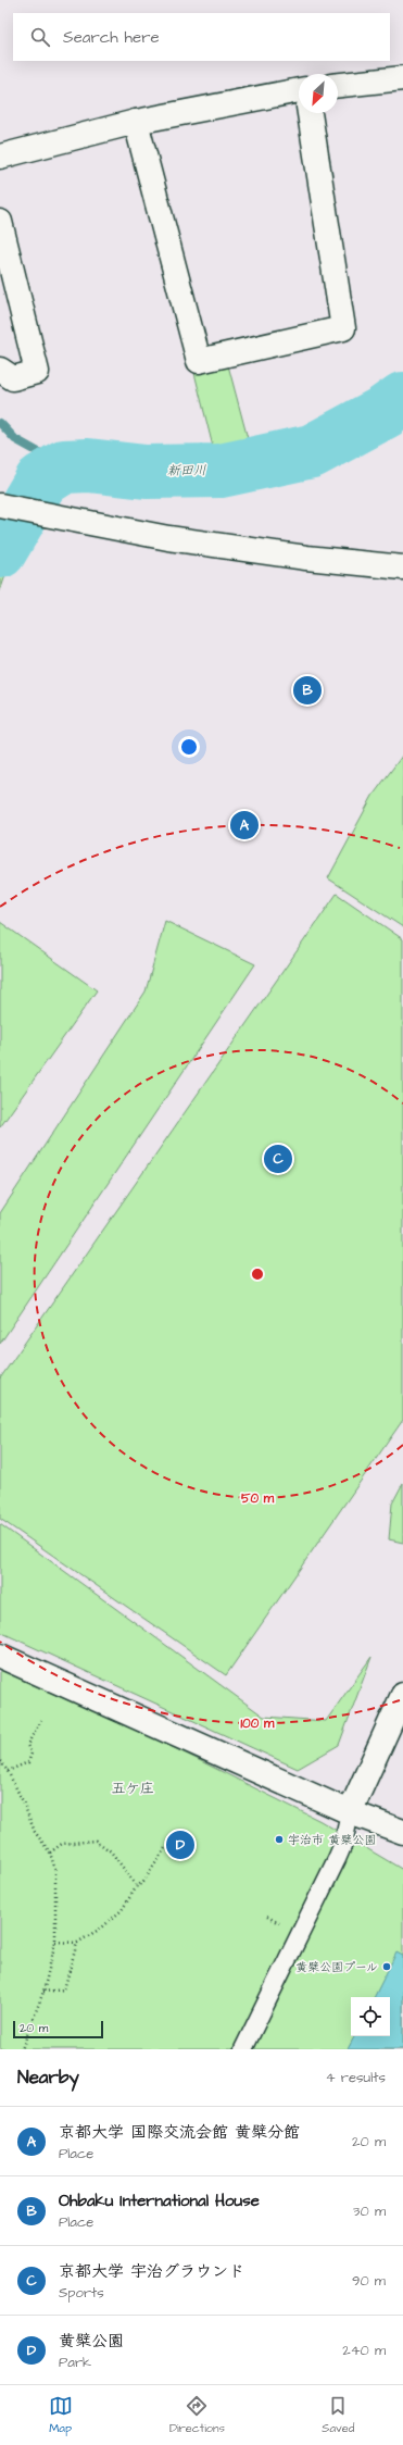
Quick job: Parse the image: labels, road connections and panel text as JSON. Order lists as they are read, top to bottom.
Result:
{
  "districts": ["五ケ庄"],
  "water": ["新田川"],
  "places": ["宇治市 黄檗公園", "黄檗公園プール"],
  "scale_bar": "20 m",
  "north": "bottom left",
  "page": {
    "search": "Search here",
    "pins": [
      "B",
      "A",
      "C",
      "D"
    ],
    "scale": "20 m",
    "heading": ["Nearby", "4 results"],
    "list": [
      {
        "mark": "A",
        "name": "京都大学 国際交流会館 黄檗分館",
        "note": "Place",
        "value": "20 m"
      },
      {
        "mark": "B",
        "name": "Ohbaku International House",
        "note": "Place",
        "value": "30 m"
      },
      {
        "mark": "C",
        "name": "京都大学 宇治グラウンド",
        "note": "Sports",
        "value": "90 m"
      },
      {
        "mark": "D",
        "name": "黄檗公園",
        "note": "Park",
        "value": "240 m"
      }
    ],
    "nav": ["Map", "Directions", "Saved"]
  },
  "rings": ["50 m", "100 m"]
}
